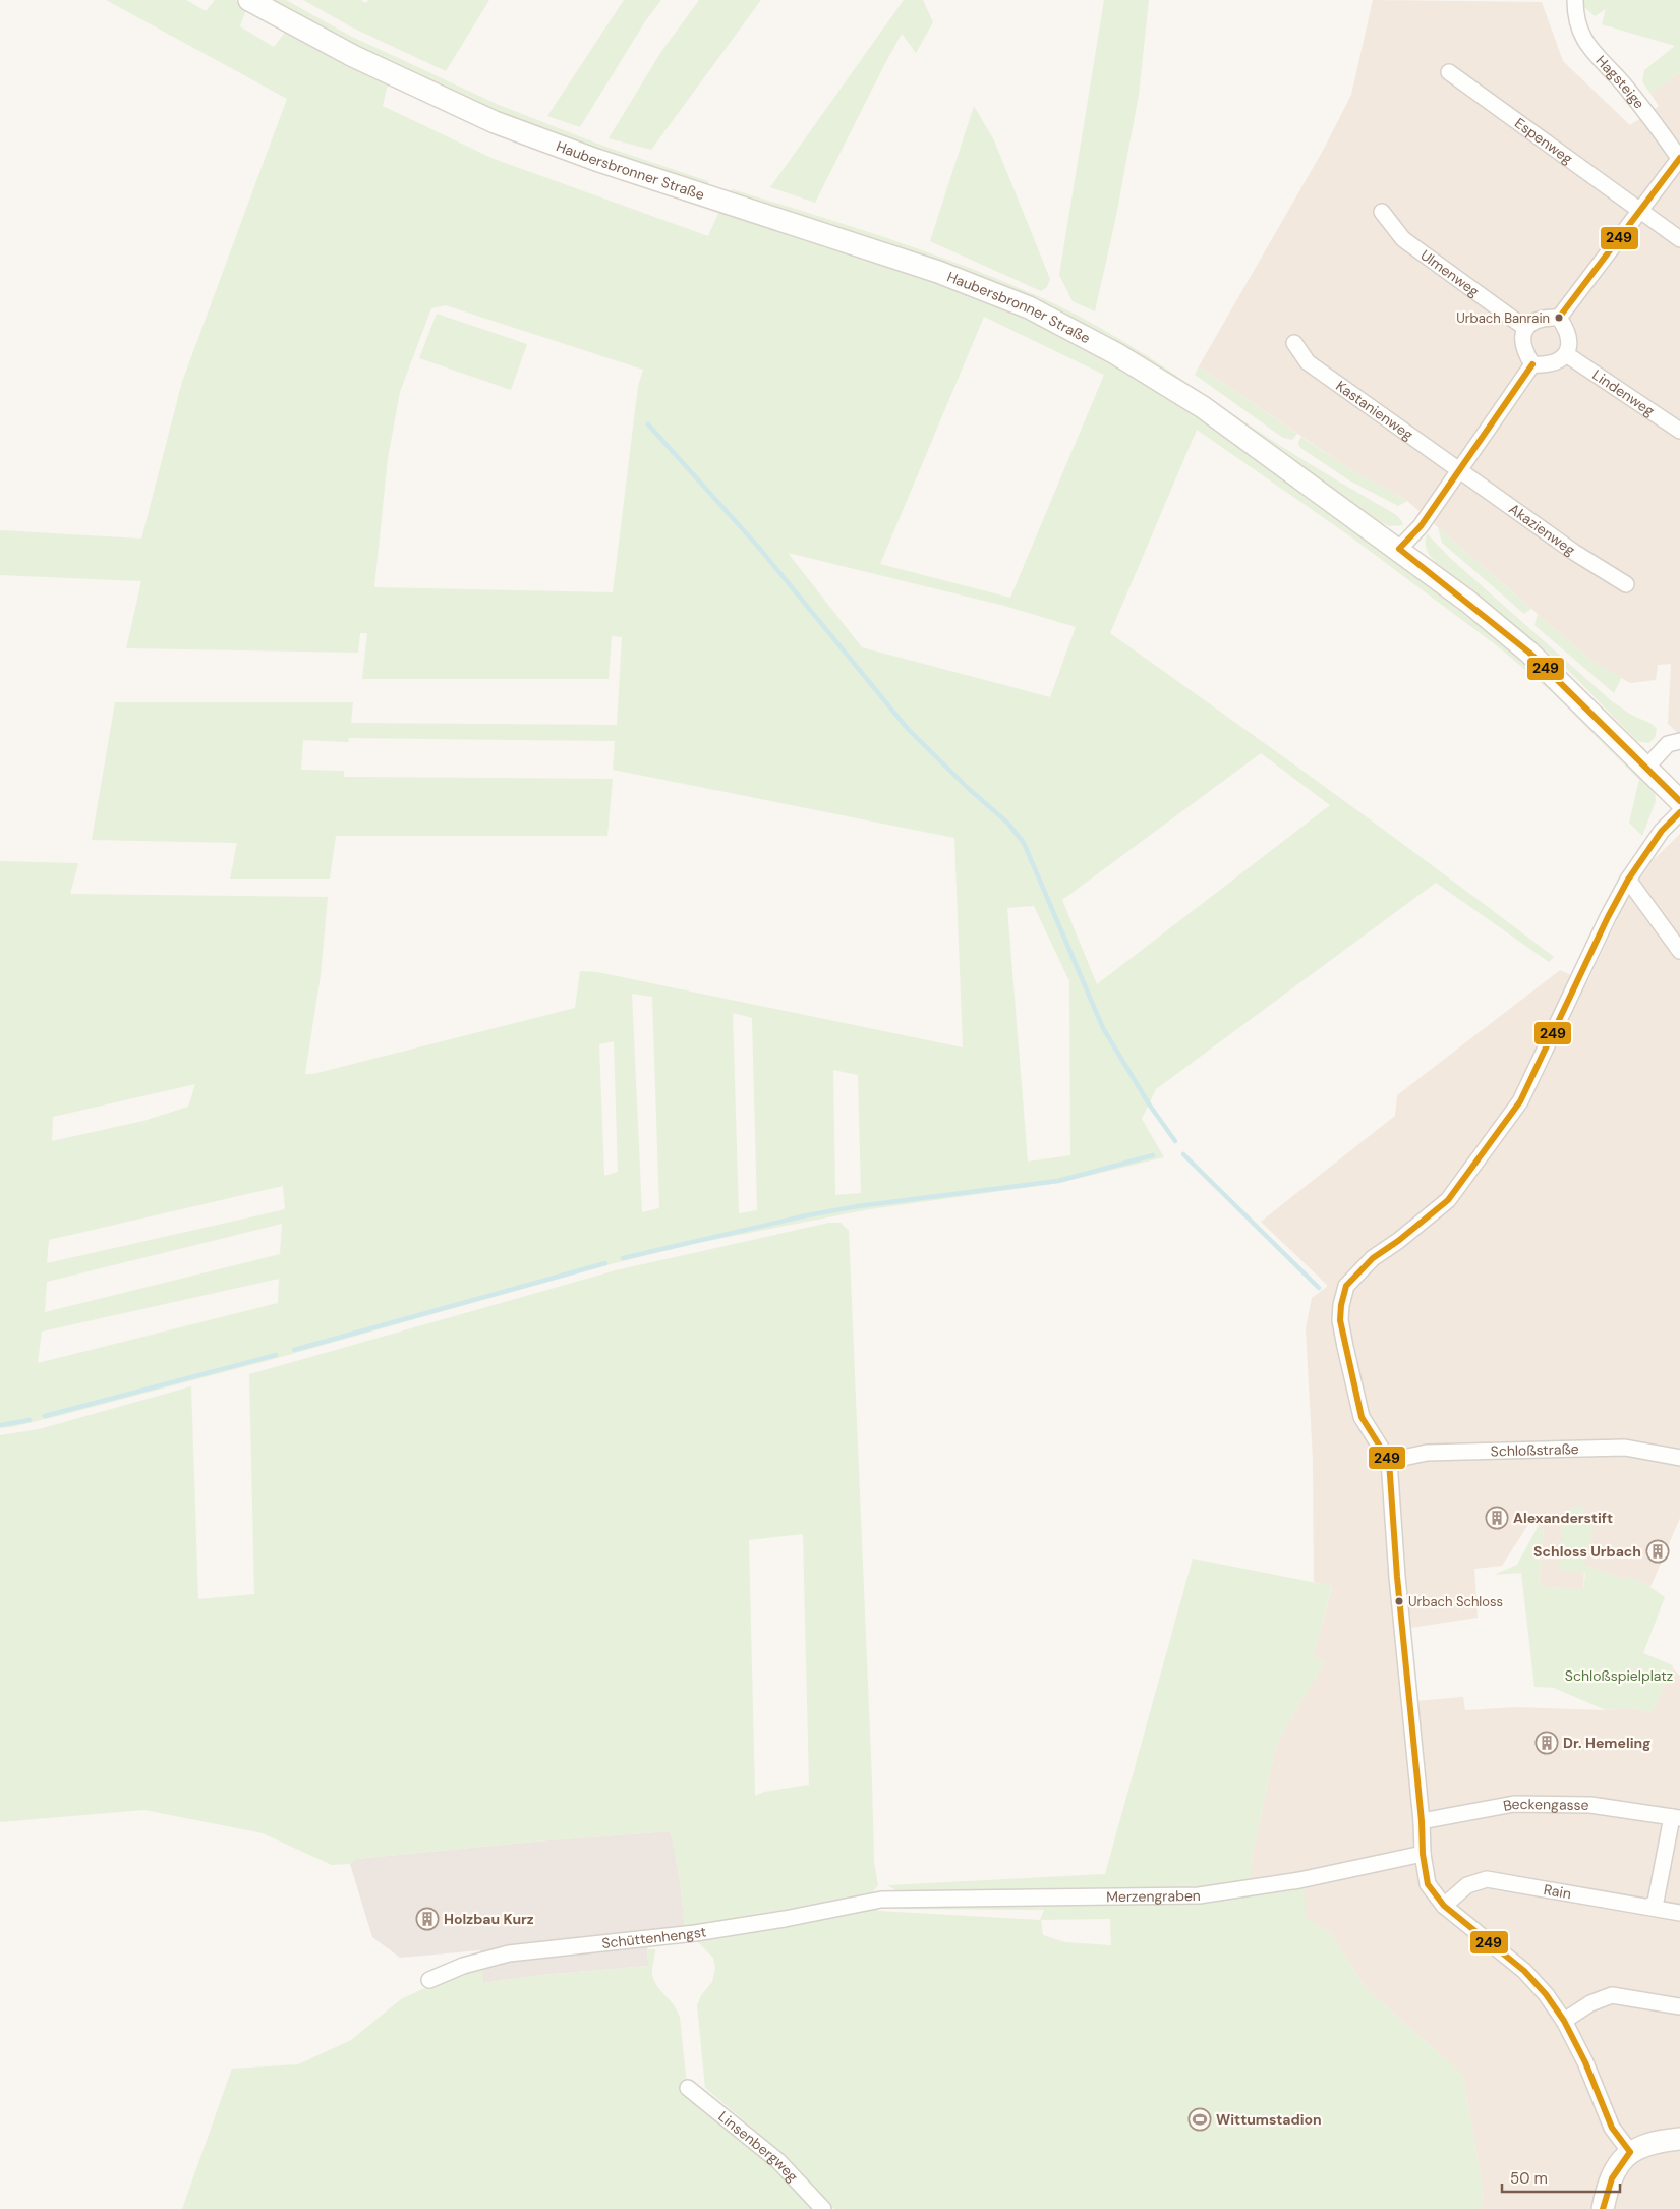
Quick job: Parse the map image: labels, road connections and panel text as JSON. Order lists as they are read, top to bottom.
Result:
{
  "streets": {
    "street": [
      "Hagsteige",
      "Espenweg",
      "Haubersbronner Straße",
      "Ulmenweg",
      "Lindenweg",
      "Kastanienweg",
      "Akazienweg",
      "Schloßstraße",
      "Beckengasse",
      "Rain",
      "Merzengraben",
      "Schüttenhengst",
      "Linsenbergweg"
    ]
  },
  "crossings": [
    ["Ulmenweg", "Lindenweg"],
    ["Kastanienweg", "Akazienweg"],
    ["Beckengasse", "Rain"],
    ["Merzengraben", "Schüttenhengst"]
  ],
  "parks": ["Schloßspielplatz"],
  "places": {
    "other": ["Urbach Banrain", "Urbach Schloss"],
    "building": [
      "Alexanderstift",
      "Schloss Urbach",
      "Dr. Hemeling",
      "Holzbau Kurz"
    ],
    "sports": ["Wittumstadion"]
  },
  "lines": ["transit line 249"],
  "scale_bar": "50 m"
}
